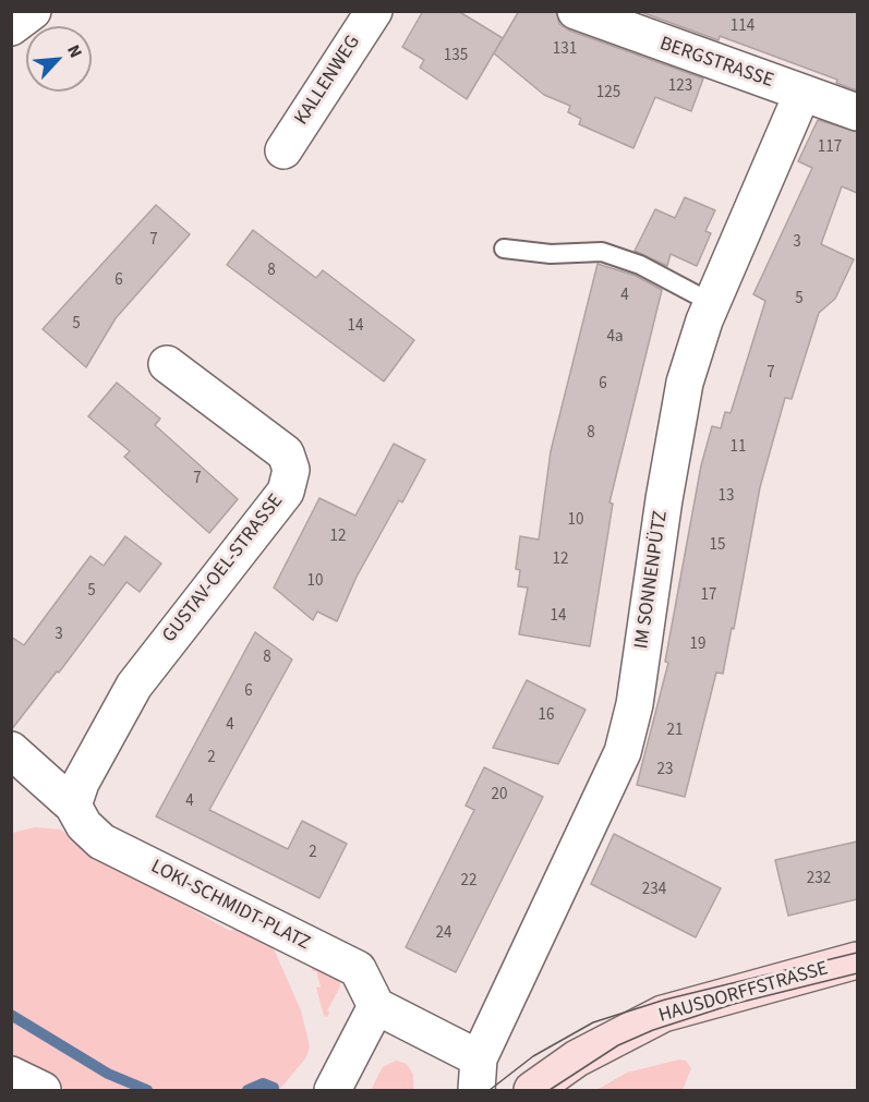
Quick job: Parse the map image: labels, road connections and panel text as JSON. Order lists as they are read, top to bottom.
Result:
{
  "streets": {
    "main road": ["HAUSDORFFSTRASSE"],
    "street": [
      "BERGSTRASSE",
      "KALLENWEG",
      "GUSTAV-OEL-STRASSE",
      "IM SONNENPÜTZ",
      "LOKI-SCHMIDT-PLATZ"
    ]
  },
  "crossings": [
    ["BERGSTRASSE", "IM SONNENPÜTZ"],
    ["GUSTAV-OEL-STRASSE", "LOKI-SCHMIDT-PLATZ"]
  ],
  "house_numbers": [
    "114",
    "131",
    "135",
    "123",
    "125",
    "117",
    "7",
    "3",
    "8",
    "6",
    "4",
    "5",
    "5",
    "14",
    "4a",
    "7",
    "6",
    "8",
    "11",
    "7",
    "13",
    "10",
    "12",
    "15",
    "12",
    "10",
    "5",
    "17",
    "14",
    "3",
    "19",
    "8",
    "6",
    "16",
    "4",
    "21",
    "2",
    "23",
    "20",
    "4",
    "2",
    "232",
    "22",
    "234",
    "24"
  ],
  "north": "top right"
}
